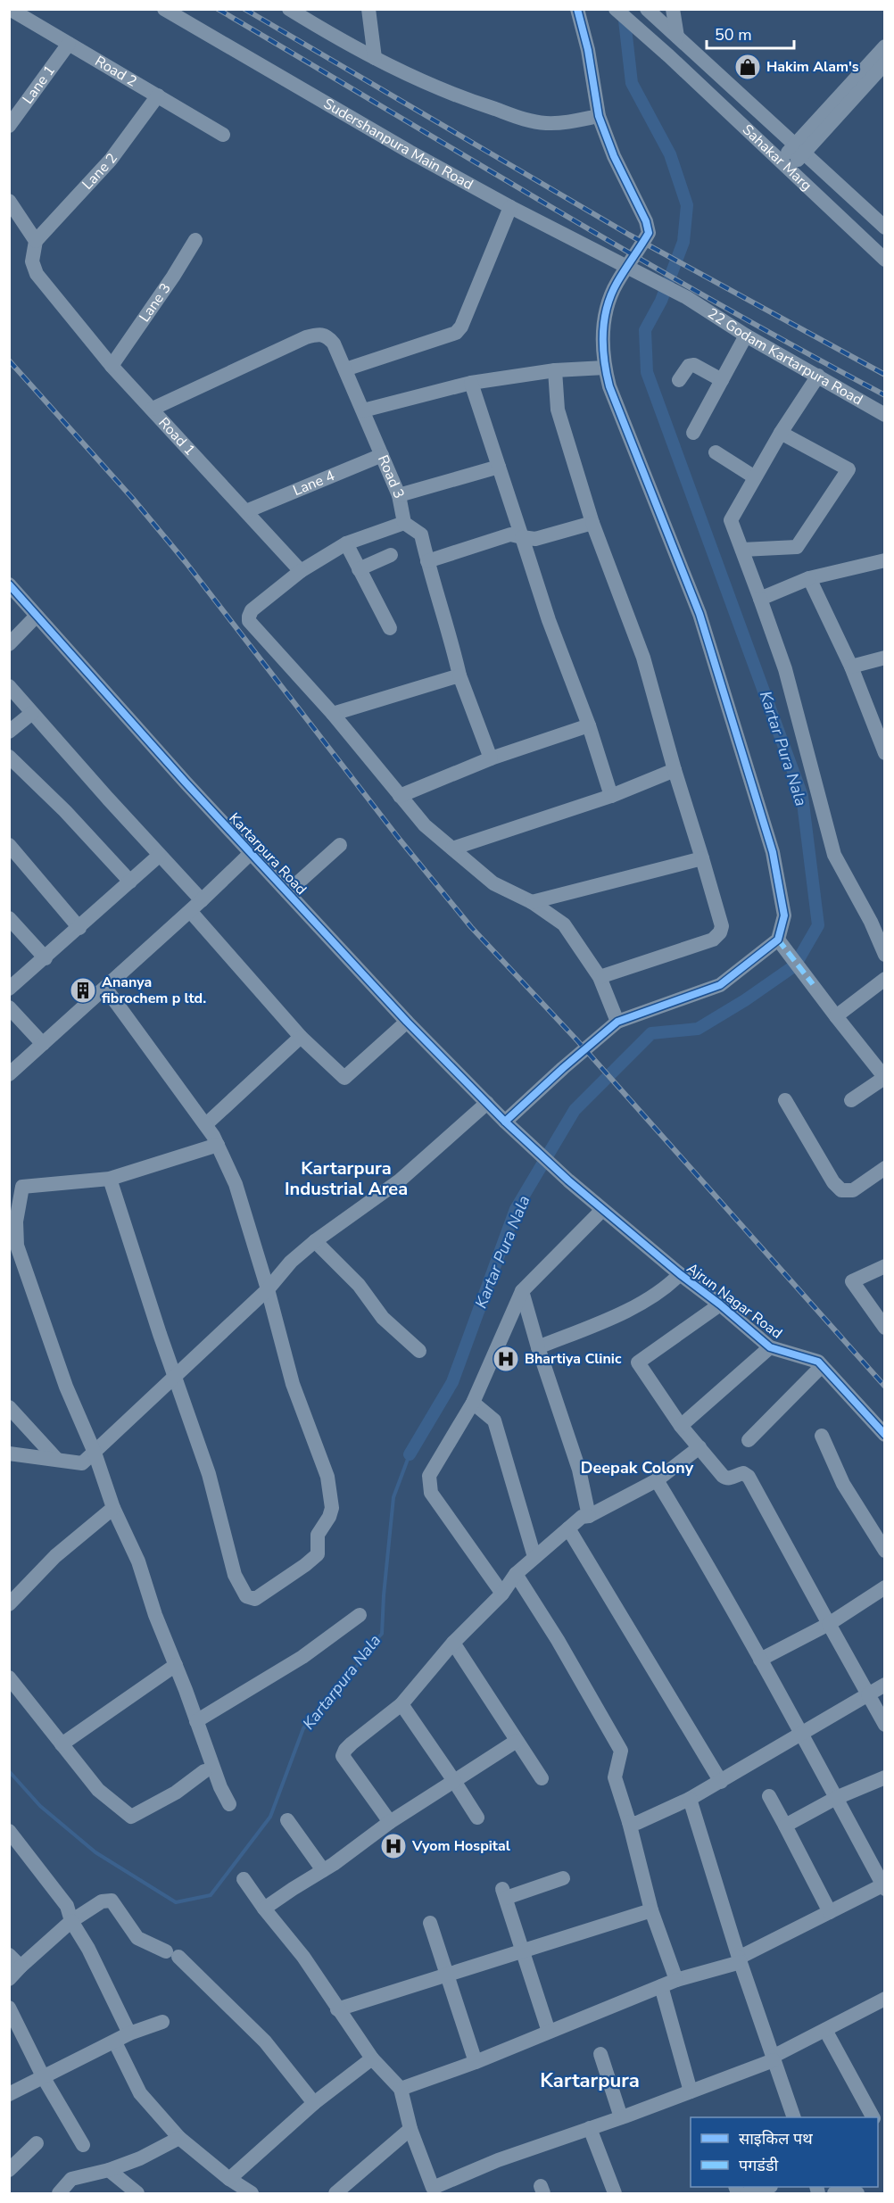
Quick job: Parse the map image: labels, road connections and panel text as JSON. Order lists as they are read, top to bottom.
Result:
{
  "streets": {
    "street": [
      "Road 2",
      "Lane 1",
      "Sudershanpura Main Road",
      "Sahakar Marg",
      "Lane 2",
      "Lane 3",
      "22 Godam Kartarpura Road",
      "Road 1",
      "Road 3",
      "Lane 4",
      "Kartarpura Road",
      "Ajrun Nagar Road"
    ]
  },
  "crossings": [
    ["Road 2", "Lane 1"],
    ["Road 2", "Lane 2"],
    ["Sudershanpura Main Road", "22 Godam Kartarpura Road"],
    ["Lane 2", "Road 1"],
    ["Lane 3", "Road 1"],
    ["Road 1", "Road 3"],
    ["Road 1", "Lane 4"],
    ["Road 3", "Lane 4"],
    ["Kartarpura Road", "Ajrun Nagar Road"]
  ],
  "districts": ["Kartarpura Industrial Area", "Deepak Colony", "Kartarpura"],
  "water": ["Kartar Pura Nala", "Kartarpura Nala"],
  "places": {
    "shop": ["Hakim Alam's"],
    "building": ["Ananya fibrochem p ltd."],
    "hospital": ["Bhartiya Clinic", "Vyom Hospital"]
  },
  "legend": ["साइकिल पथ", "पगडंडी"],
  "scale_bar": "50 m"
}
